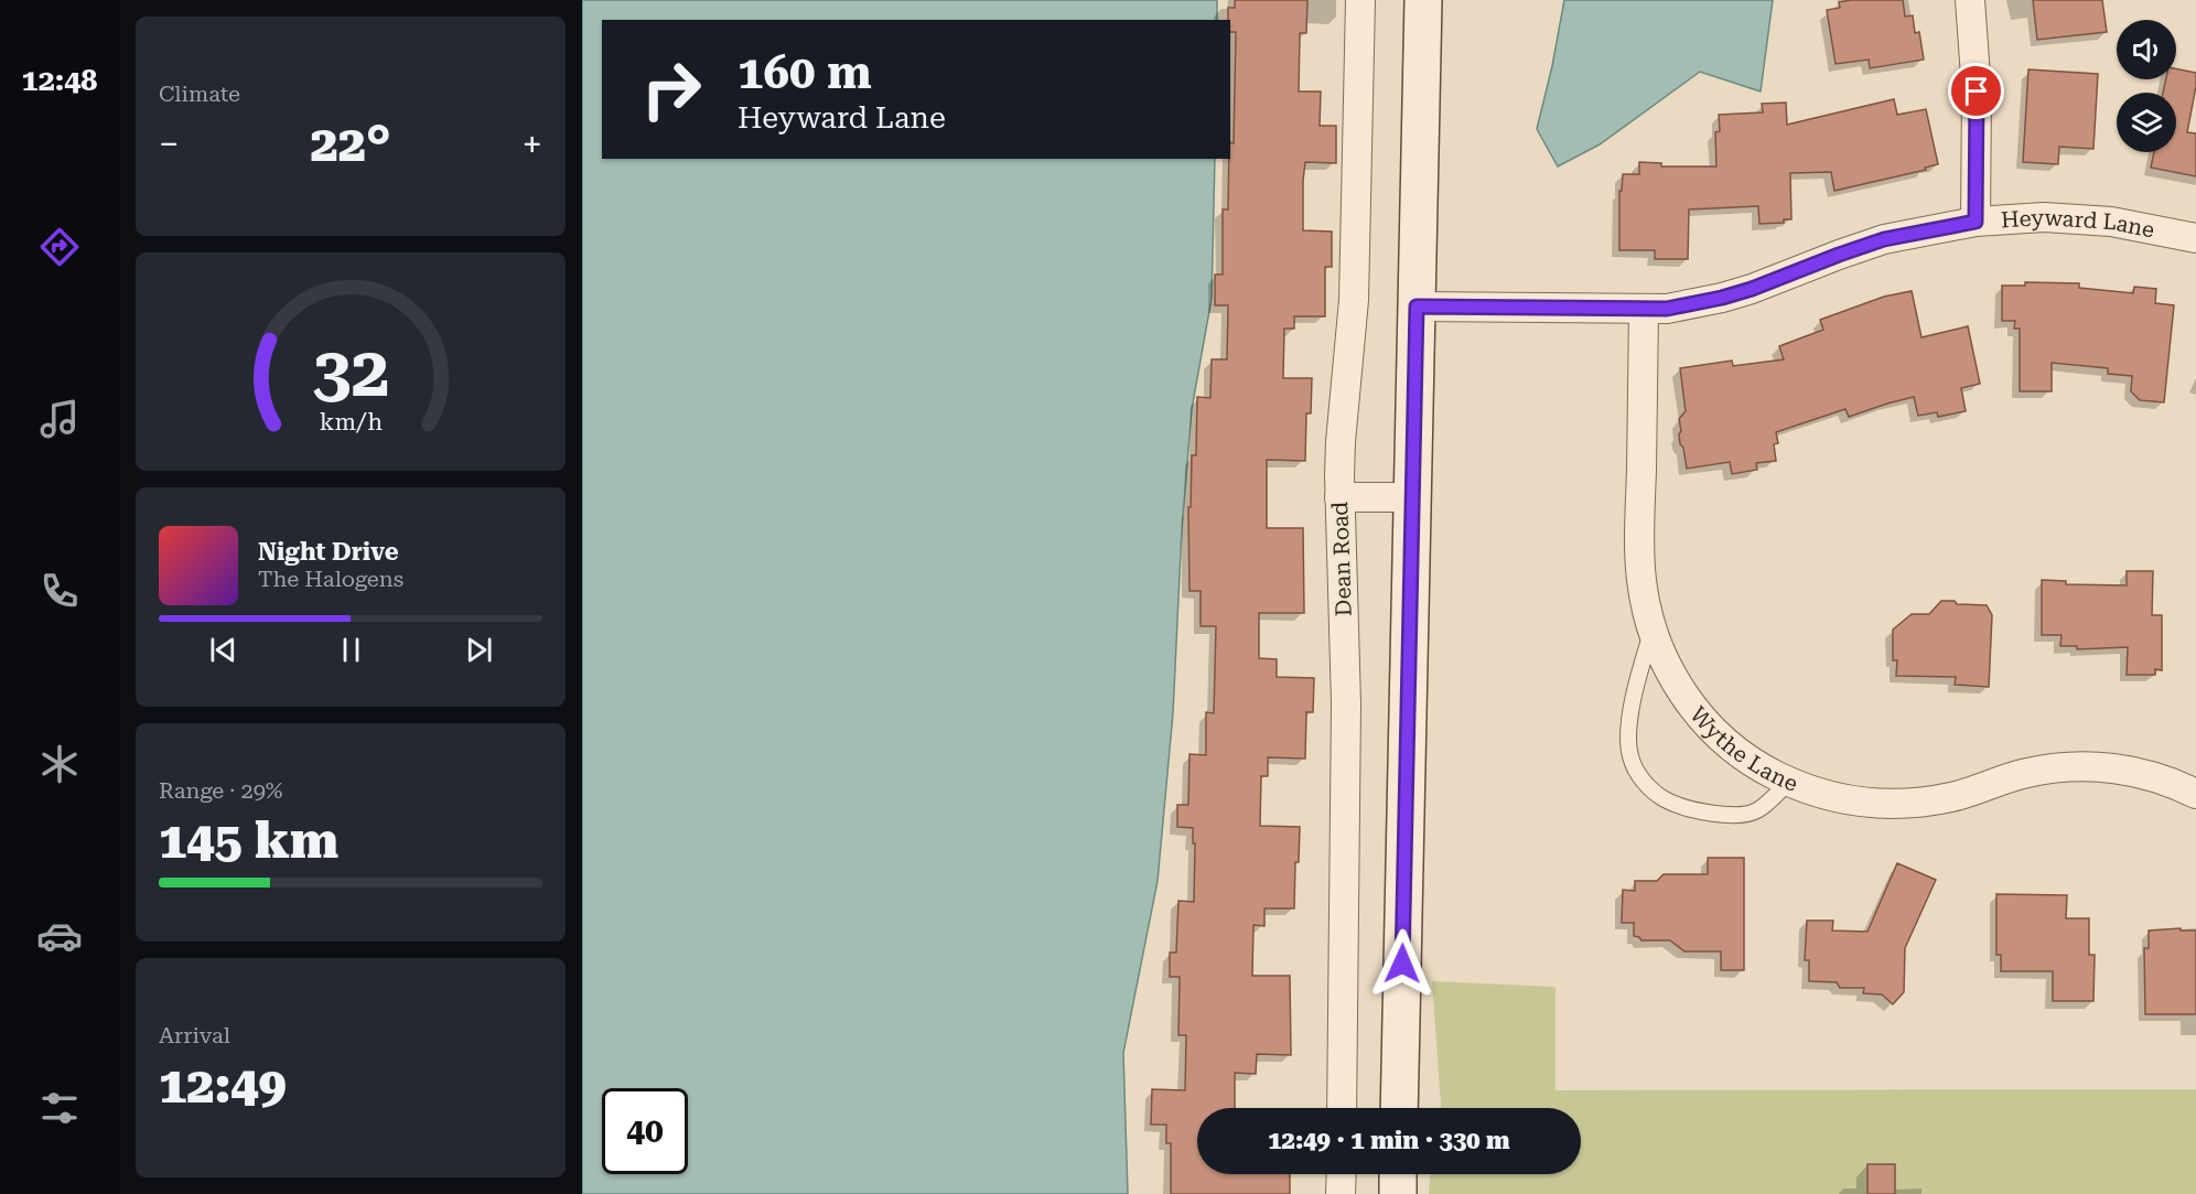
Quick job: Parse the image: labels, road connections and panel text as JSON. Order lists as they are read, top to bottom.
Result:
{
  "streets": {
    "street": ["Heyward Lane", "Dean Road", "Wythe Lane"]
  },
  "crossings": [
    ["Heyward Lane", "Wythe Lane"]
  ],
  "page": {
    "tabs": "12:48",
    "tile": [
      "Climate",
      ["Range · 29%", "145 km"],
      ["Arrival", "12:49"]
    ],
    "turn": ["160 m", "Heyward Lane"],
    "heat": ["−", "22°", "+"],
    "song": ["Night Drive", "The Halogens"],
    "limit": "40",
    "trip": "12:49 · 1 min · 330 m",
    "gauge": ["32", "km/h"]
  }
}
